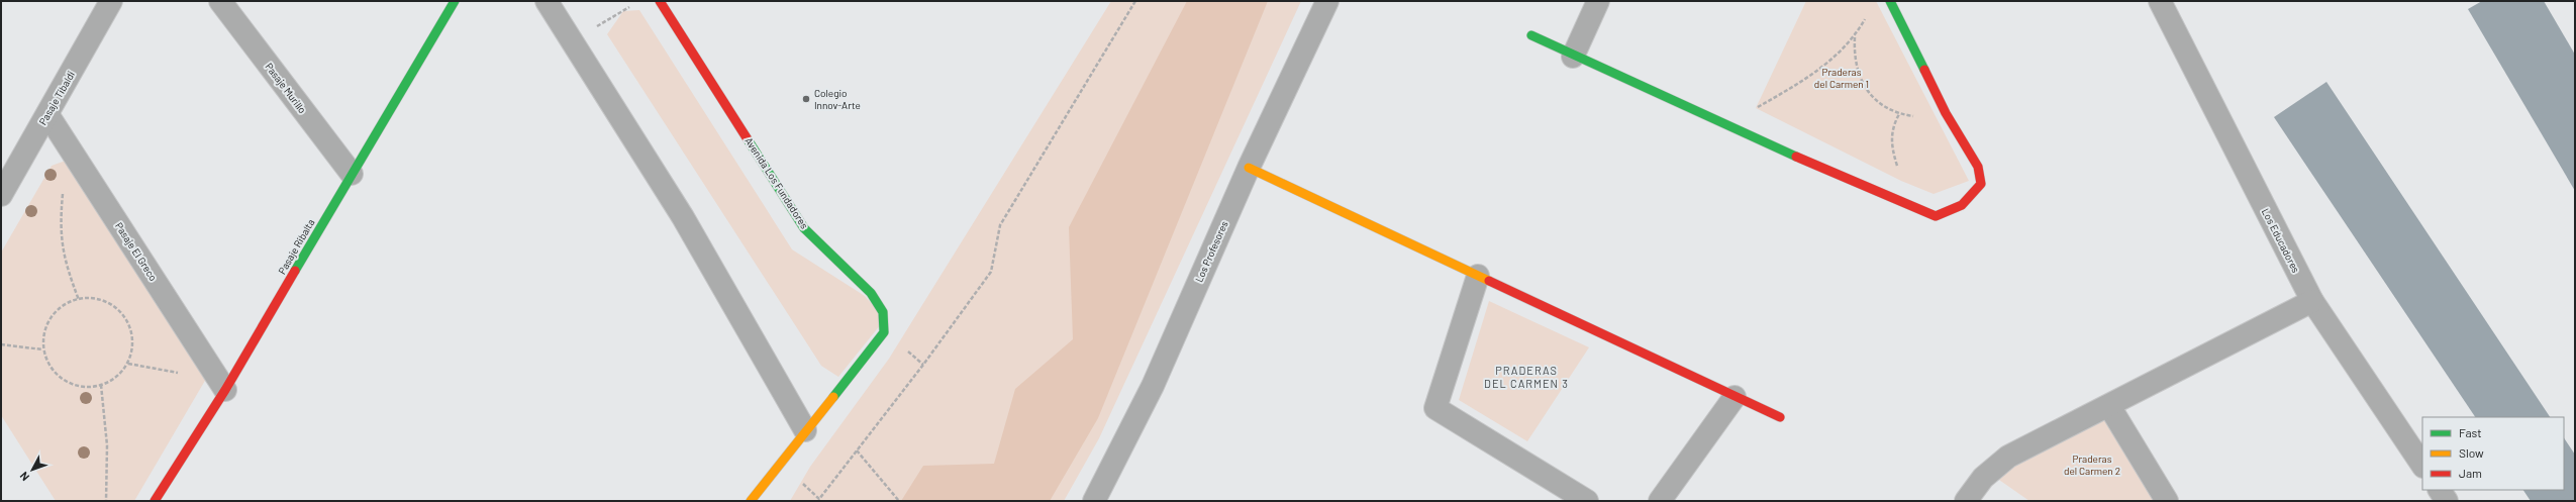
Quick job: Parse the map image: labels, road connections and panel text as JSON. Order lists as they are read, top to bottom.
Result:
{
  "streets": {
    "street": [
      "Pasaje Murillo",
      "Pasaje Tibaldi",
      "Avenida Los Fundadores",
      "Los Educadores",
      "Pasaje Ribalta",
      "Pasaje El Greco",
      "Los Profesores"
    ]
  },
  "crossings": [
    ["Pasaje Murillo", "Pasaje Ribalta"],
    ["Pasaje Tibaldi", "Pasaje El Greco"],
    ["Pasaje Ribalta", "Pasaje El Greco"]
  ],
  "districts": ["PRADERAS DEL CARMEN 3"],
  "parks": ["Praderas del Carmen 1", "Praderas del Carmen 2"],
  "places": ["Colegio Innov-Arte"],
  "legend": ["Fast", "Slow", "Jam"],
  "north": "bottom left"
}
